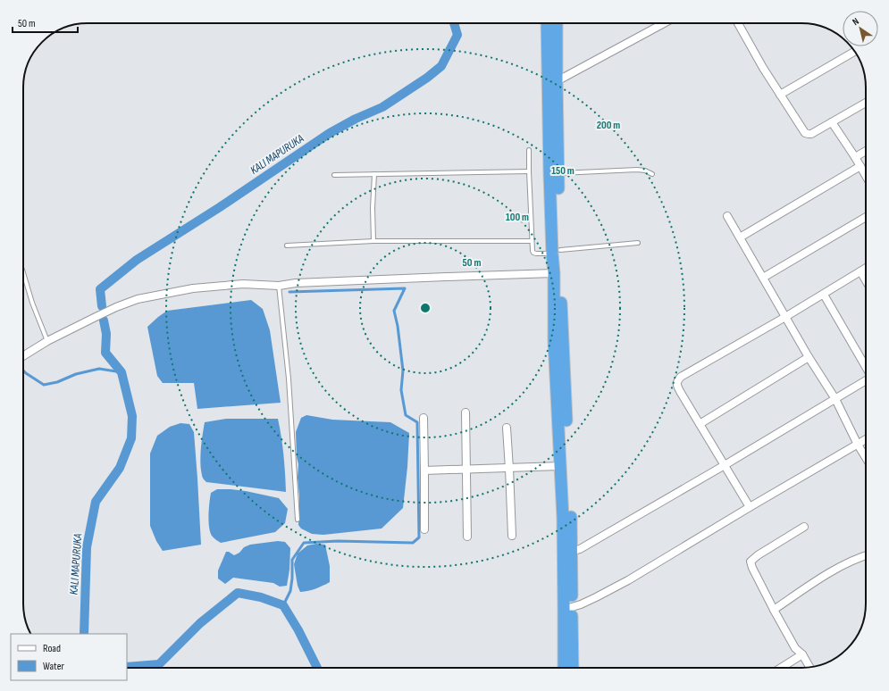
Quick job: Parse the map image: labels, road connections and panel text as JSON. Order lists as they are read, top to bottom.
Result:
{
  "water": ["KALI MAPURUKA"],
  "legend": ["Road", "Water"],
  "scale_bar": "50 m",
  "north": "top left",
  "rings": [
    "200 m",
    "150 m",
    "100 m",
    "50 m"
  ]
}
